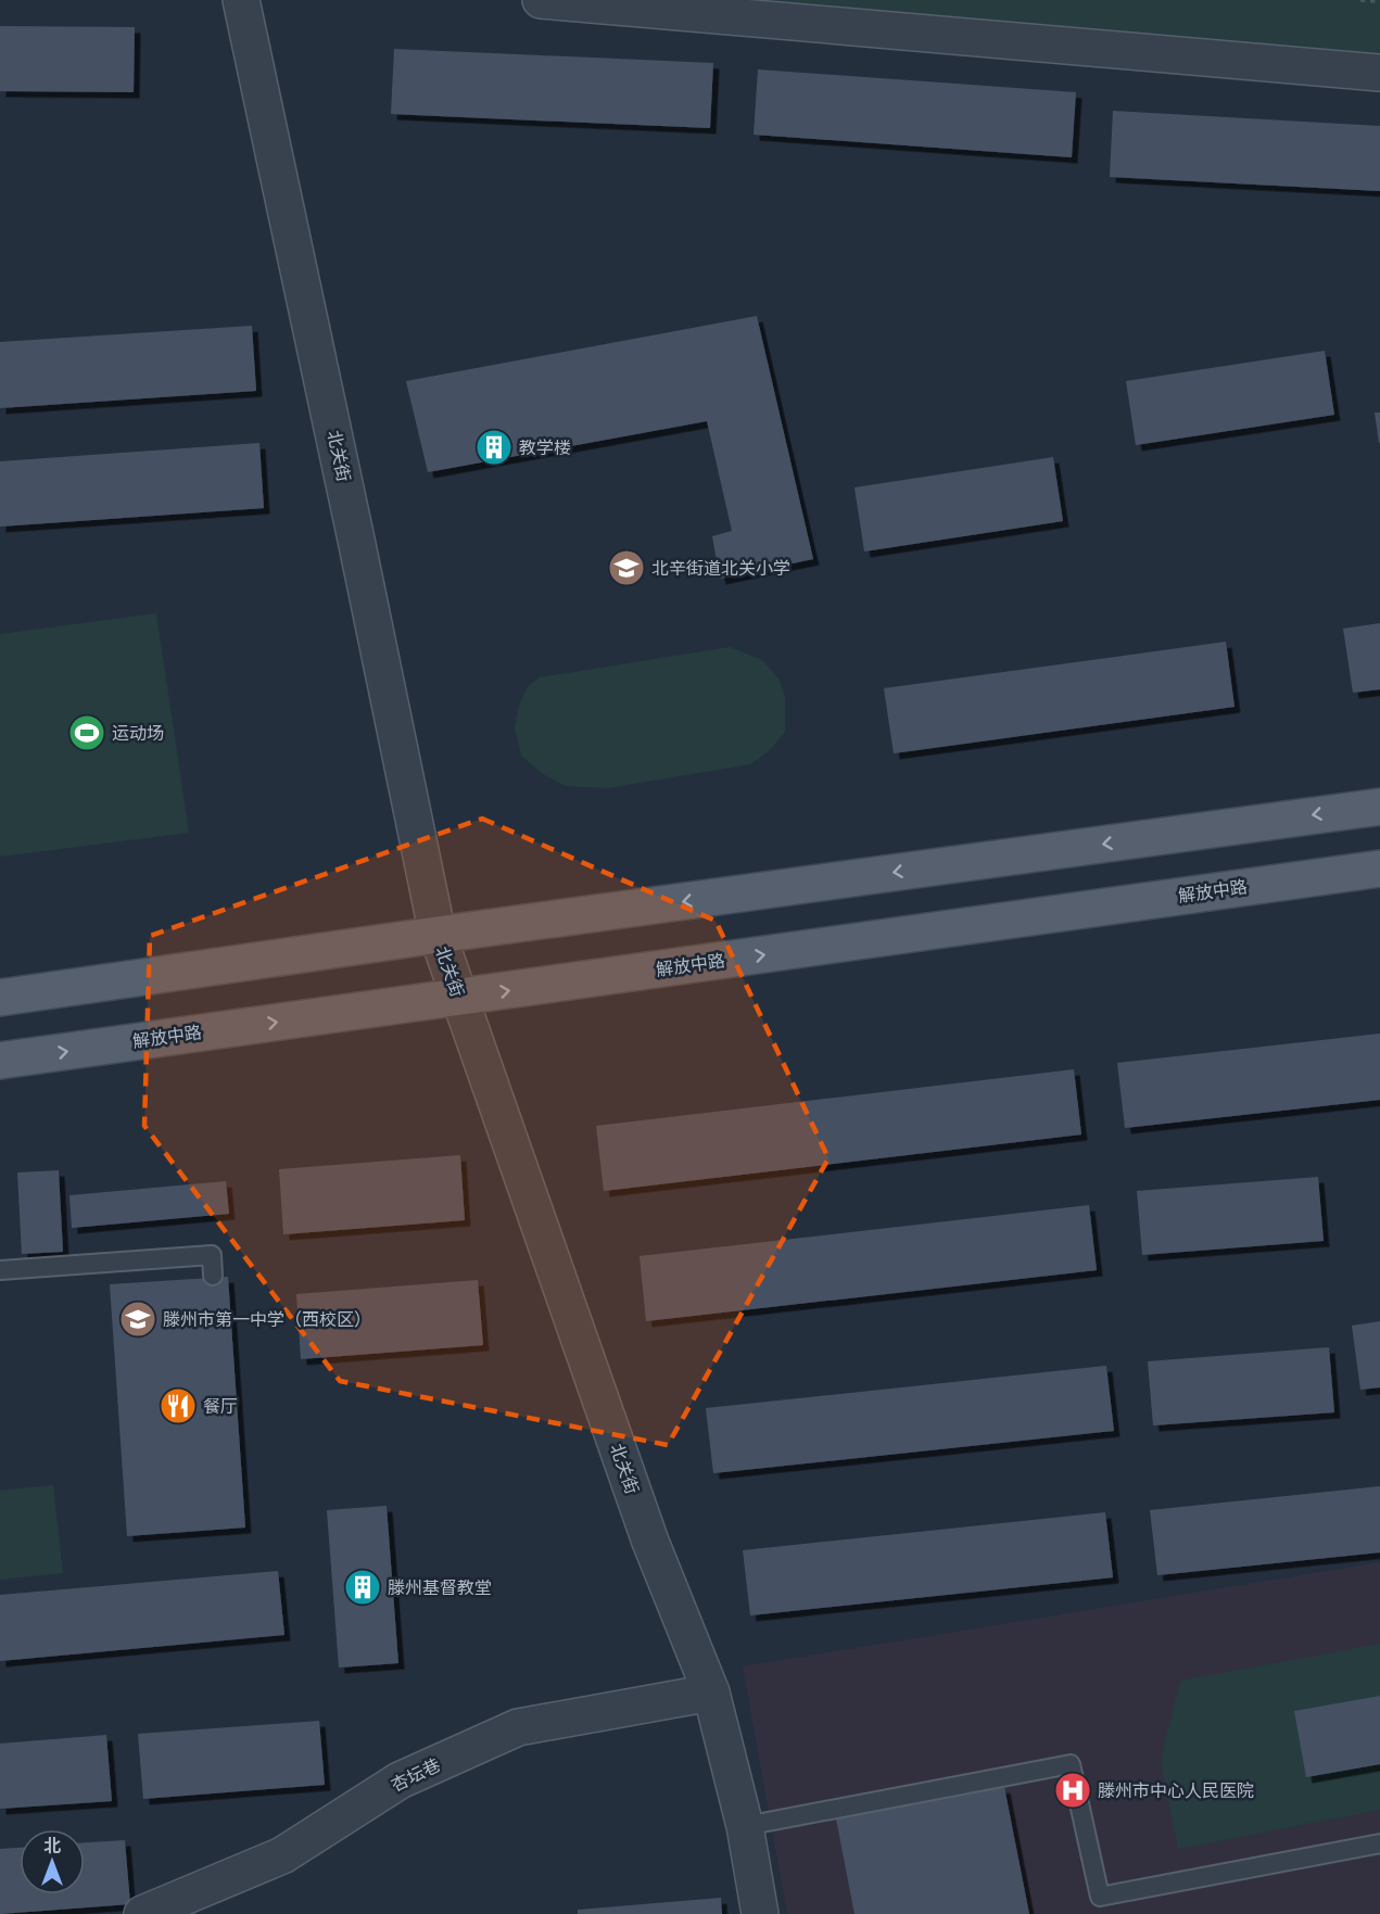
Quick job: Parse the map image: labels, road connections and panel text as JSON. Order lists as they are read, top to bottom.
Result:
{
  "streets": {
    "main road": ["解放中路"],
    "street": ["北关街", "杏坛巷"]
  },
  "crossings": [
    ["北关街", "解放中路"],
    ["北关街", "杏坛巷"]
  ],
  "places": {
    "building": ["教学楼", "滕州基督教堂"],
    "school or university": ["北辛街道北关小学", "滕州市第一中学（西校区）"],
    "sports": ["运动场"],
    "restaurant": ["餐厅"],
    "hospital": ["滕州市中心人民医院"]
  },
  "north": "top"
}
